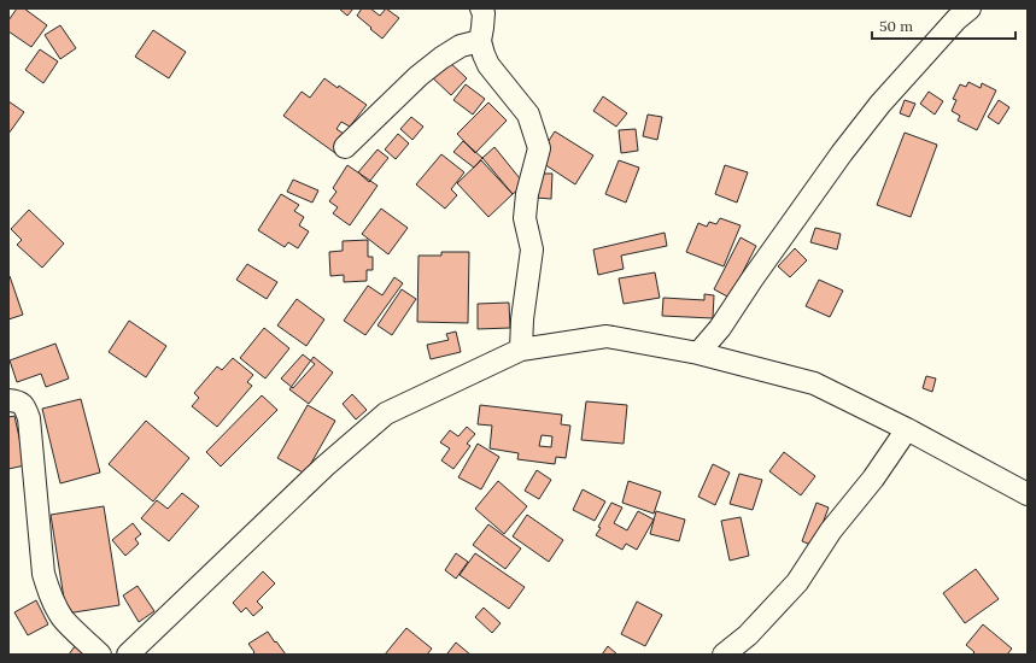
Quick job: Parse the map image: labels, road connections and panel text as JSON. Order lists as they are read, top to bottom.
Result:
{
  "scale_bar": "50 m"
}
